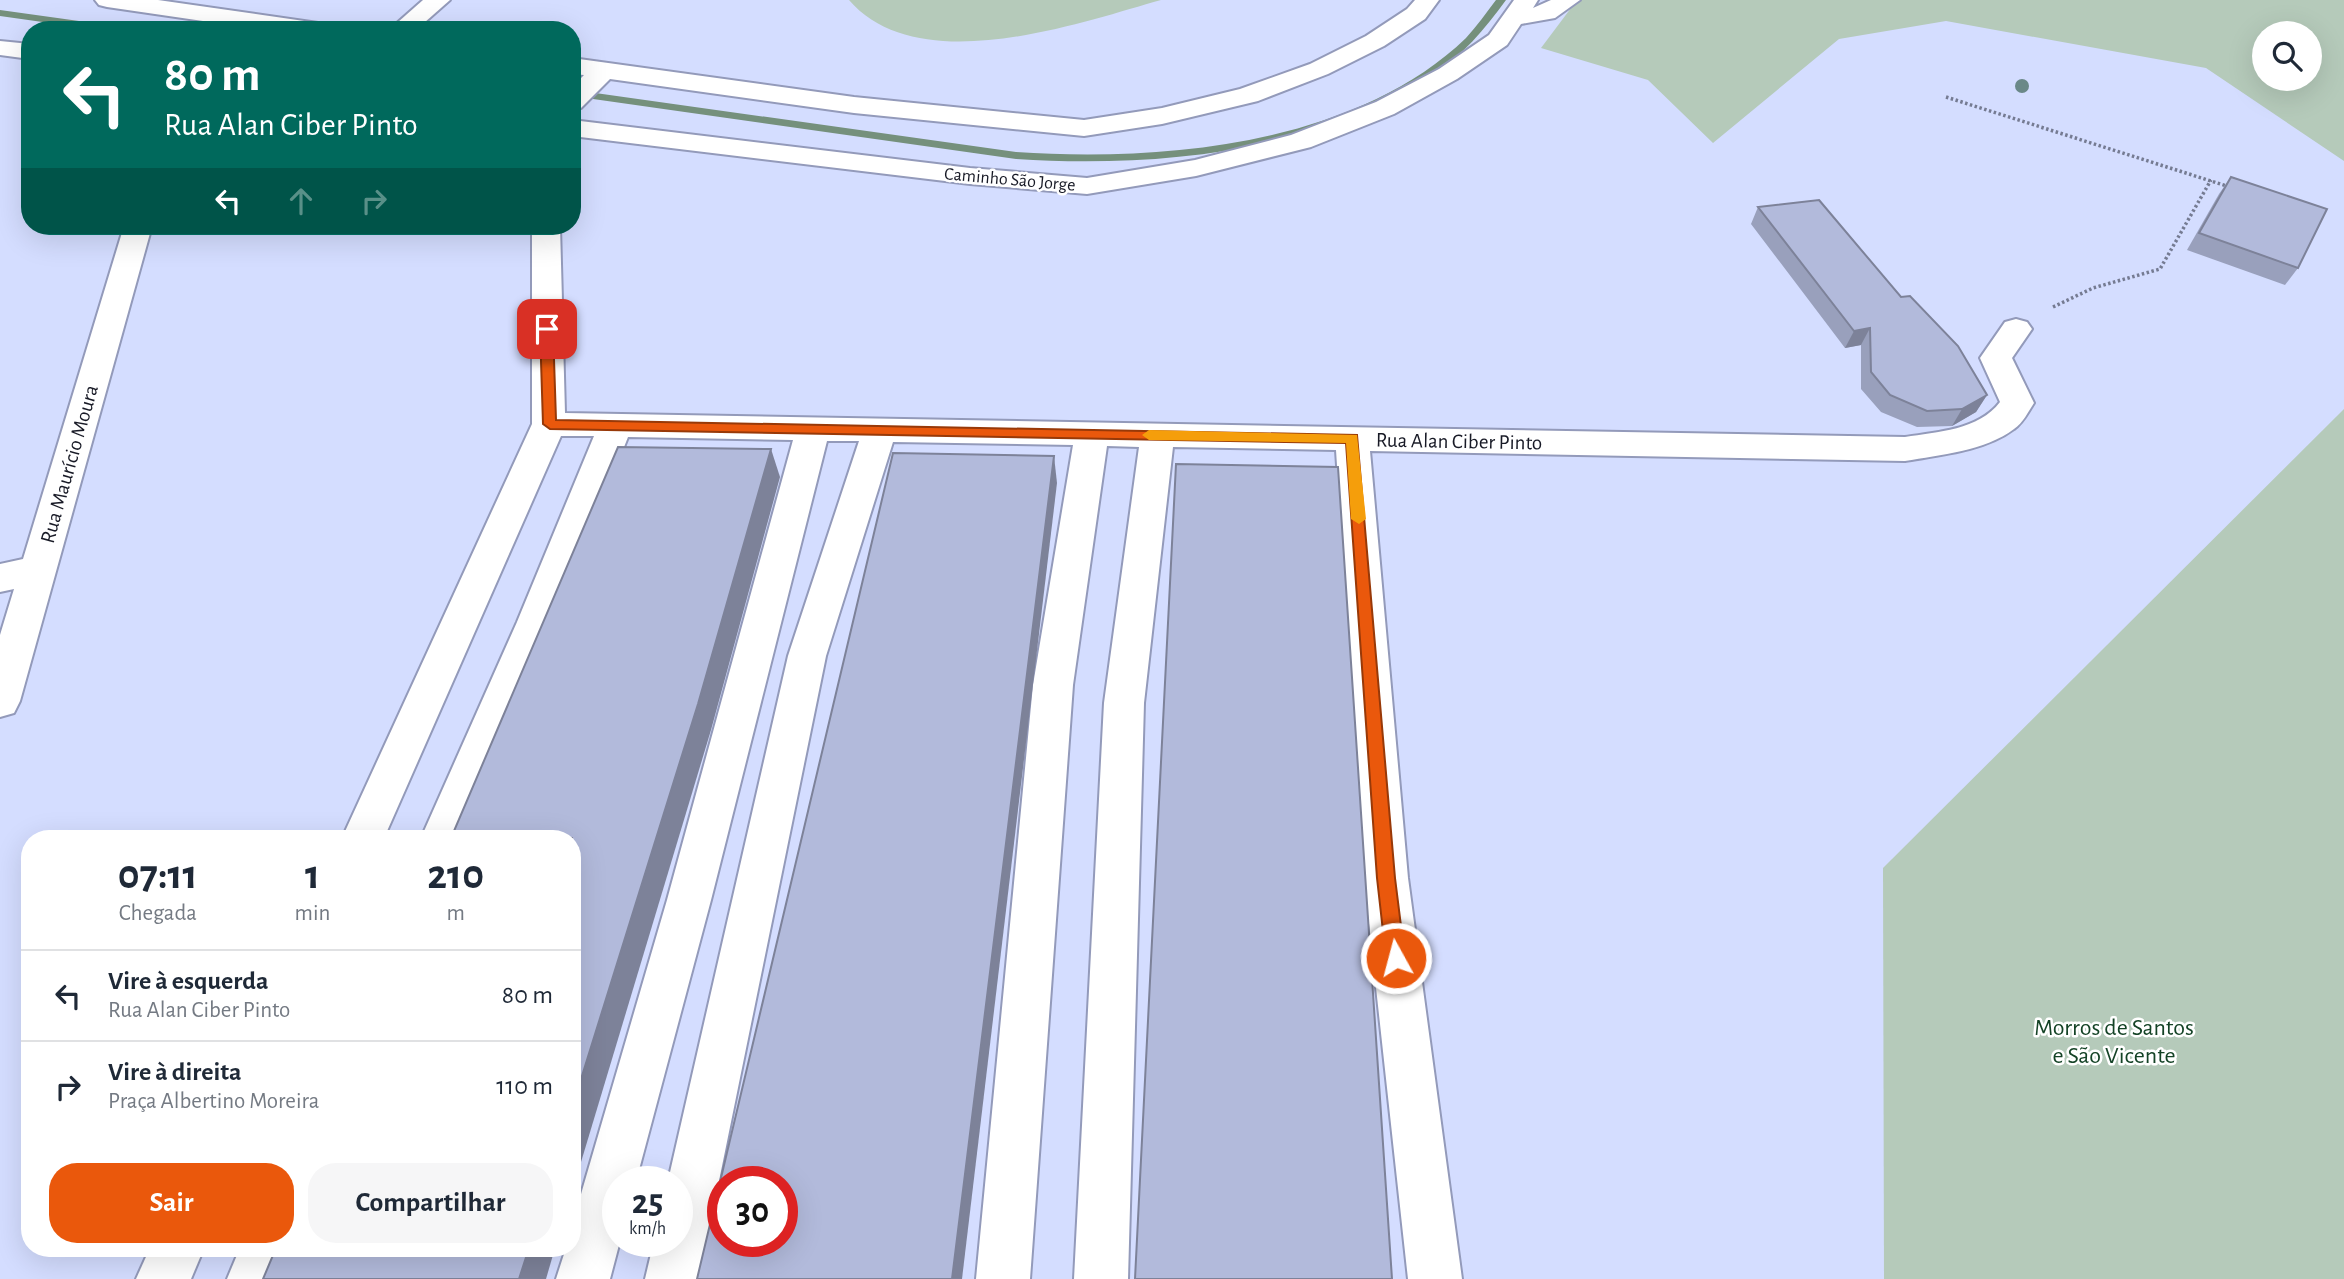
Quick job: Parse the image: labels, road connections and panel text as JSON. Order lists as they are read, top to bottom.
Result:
{
  "streets": {
    "street": ["Caminho São Jorge", "Rua Alan Ciber Pinto", "Rua Maurício Moura"]
  },
  "parks": ["Morros de Santos e São Vicente"],
  "page": {
    "turn": ["80 m", "Rua Alan Ciber Pinto"],
    "eta": [
      "07:11",
      "Chegada",
      "1",
      "min",
      "210",
      "m"
    ],
    "list": [
      {
        "name": "Vire à esquerda",
        "note": "Rua Alan Ciber Pinto",
        "value": "80 m"
      },
      {
        "name": "Vire à direita",
        "note": "Praça Albertino Moreira",
        "value": "110 m"
      }
    ],
    "buttons": ["Sair", "Compartilhar"],
    "speed": "25 km/h",
    "limit": "30"
  }
}
